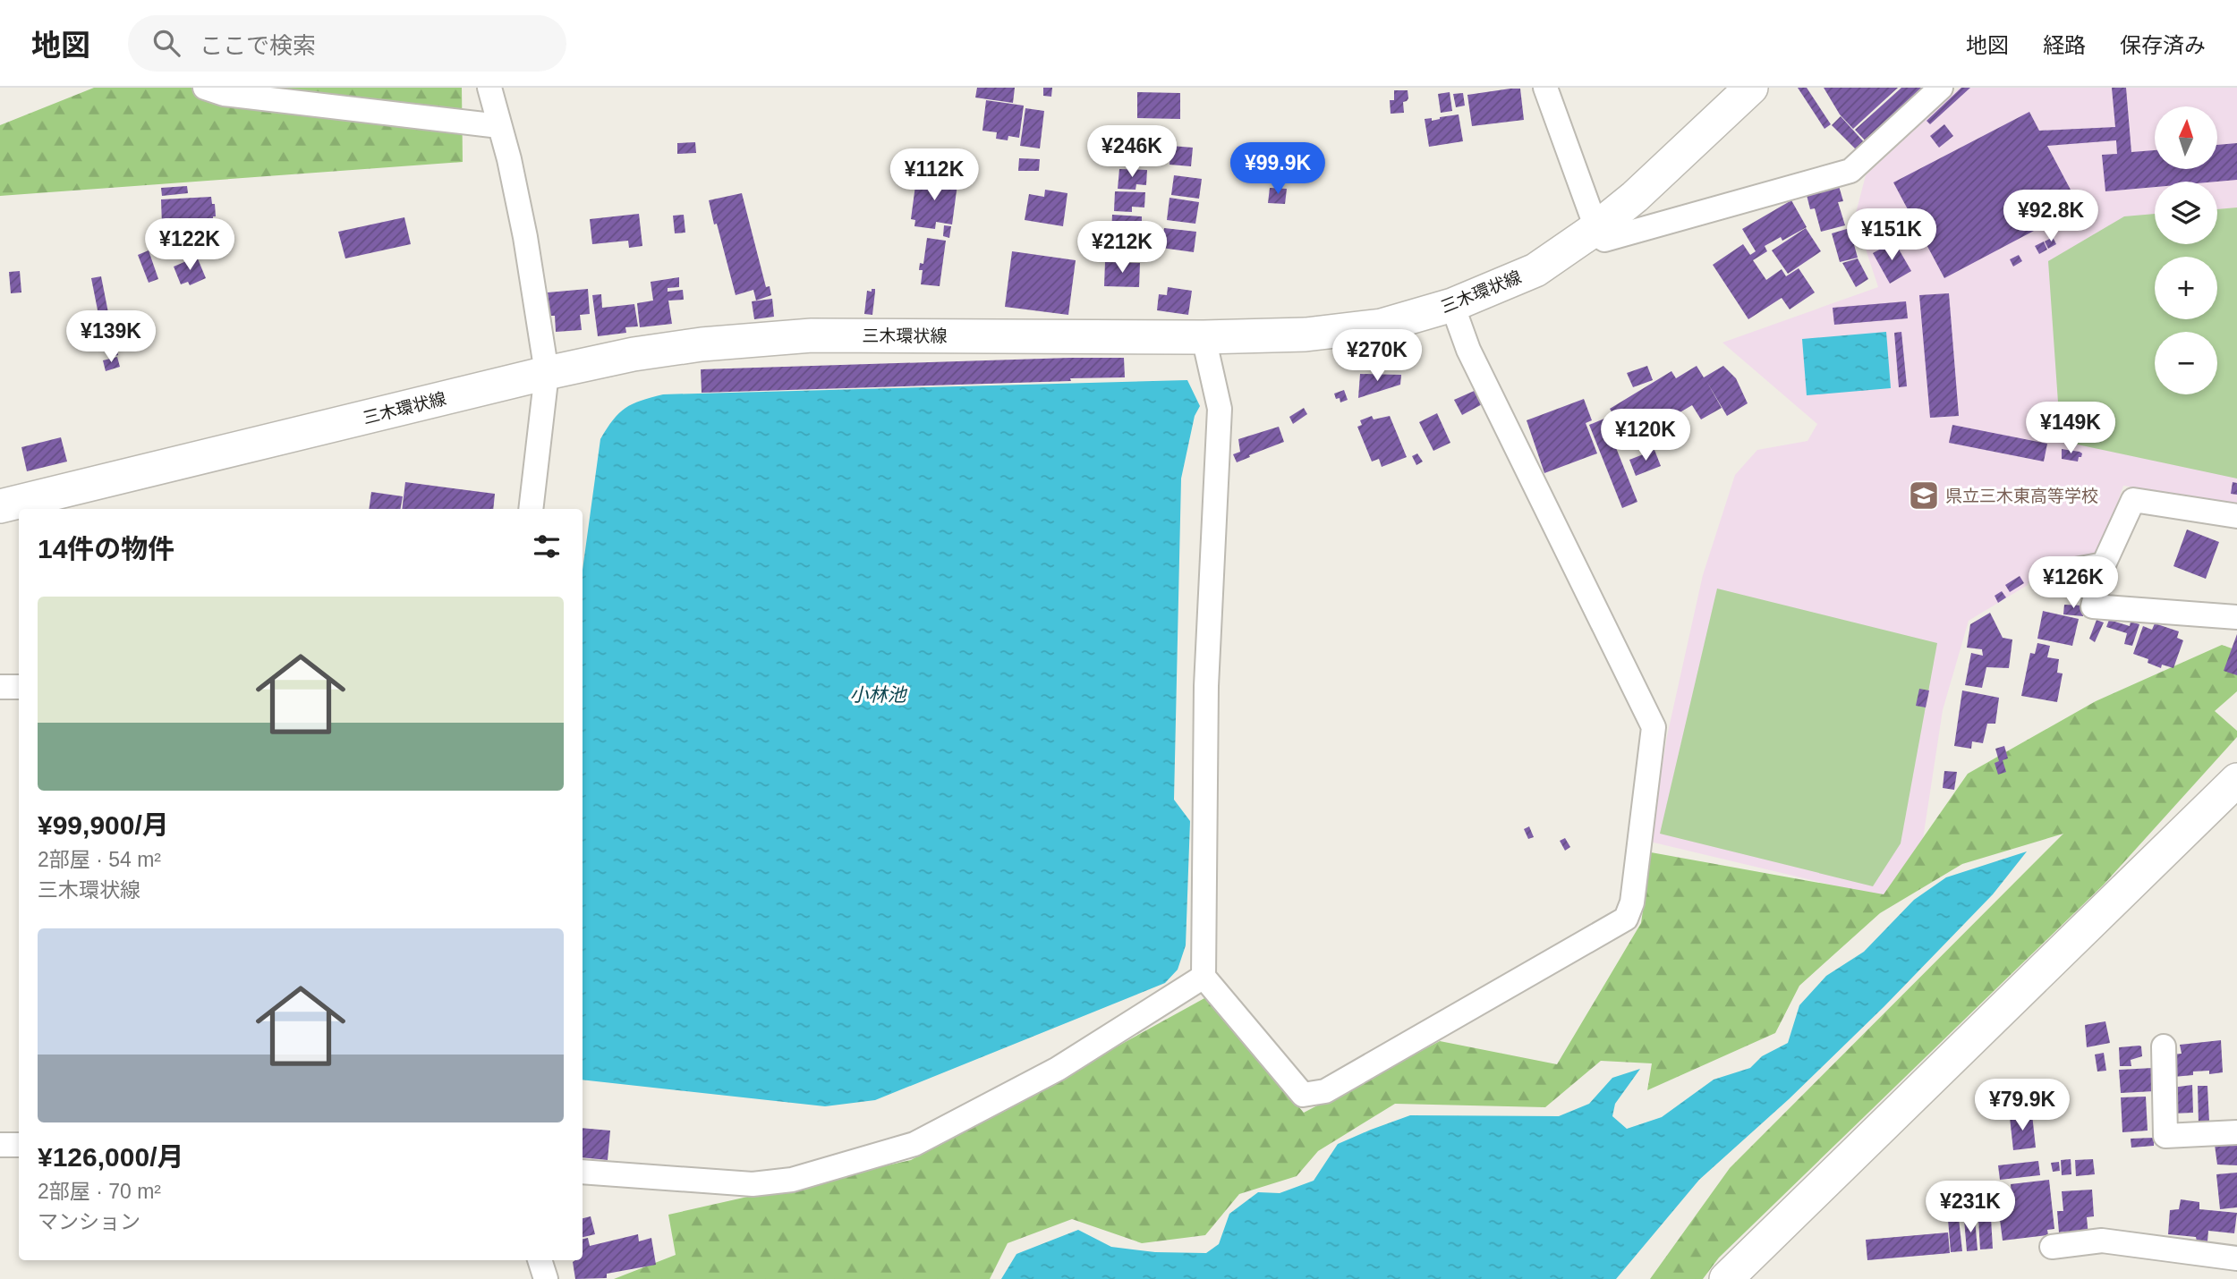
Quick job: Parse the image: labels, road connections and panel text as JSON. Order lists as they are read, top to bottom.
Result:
{
  "streets": {
    "main road": ["三木環状線"]
  },
  "water": ["小林池"],
  "places": {
    "school or university": ["県立三木東高等学校"]
  },
  "north": "top",
  "page": {
    "header": "地図",
    "search": "ここで検索",
    "nav": ["地図", "経路", "保存済み"],
    "map_buttons": ["+", "−"],
    "price": [
      "¥246K",
      "¥99.9K",
      "¥112K",
      "¥92.8K",
      "¥151K",
      "¥122K",
      "¥212K",
      "¥139K",
      "¥270K",
      "¥149K",
      "¥120K",
      "¥126K",
      "¥79.9K",
      "¥231K"
    ],
    "heading": "14件の物件",
    "list": [
      {
        "name": "¥99,900/月",
        "note": "2部屋 · 54 m² · 三木環状線"
      },
      {
        "name": "¥126,000/月",
        "note": "2部屋 · 70 m² · マンション"
      }
    ]
  }
}
